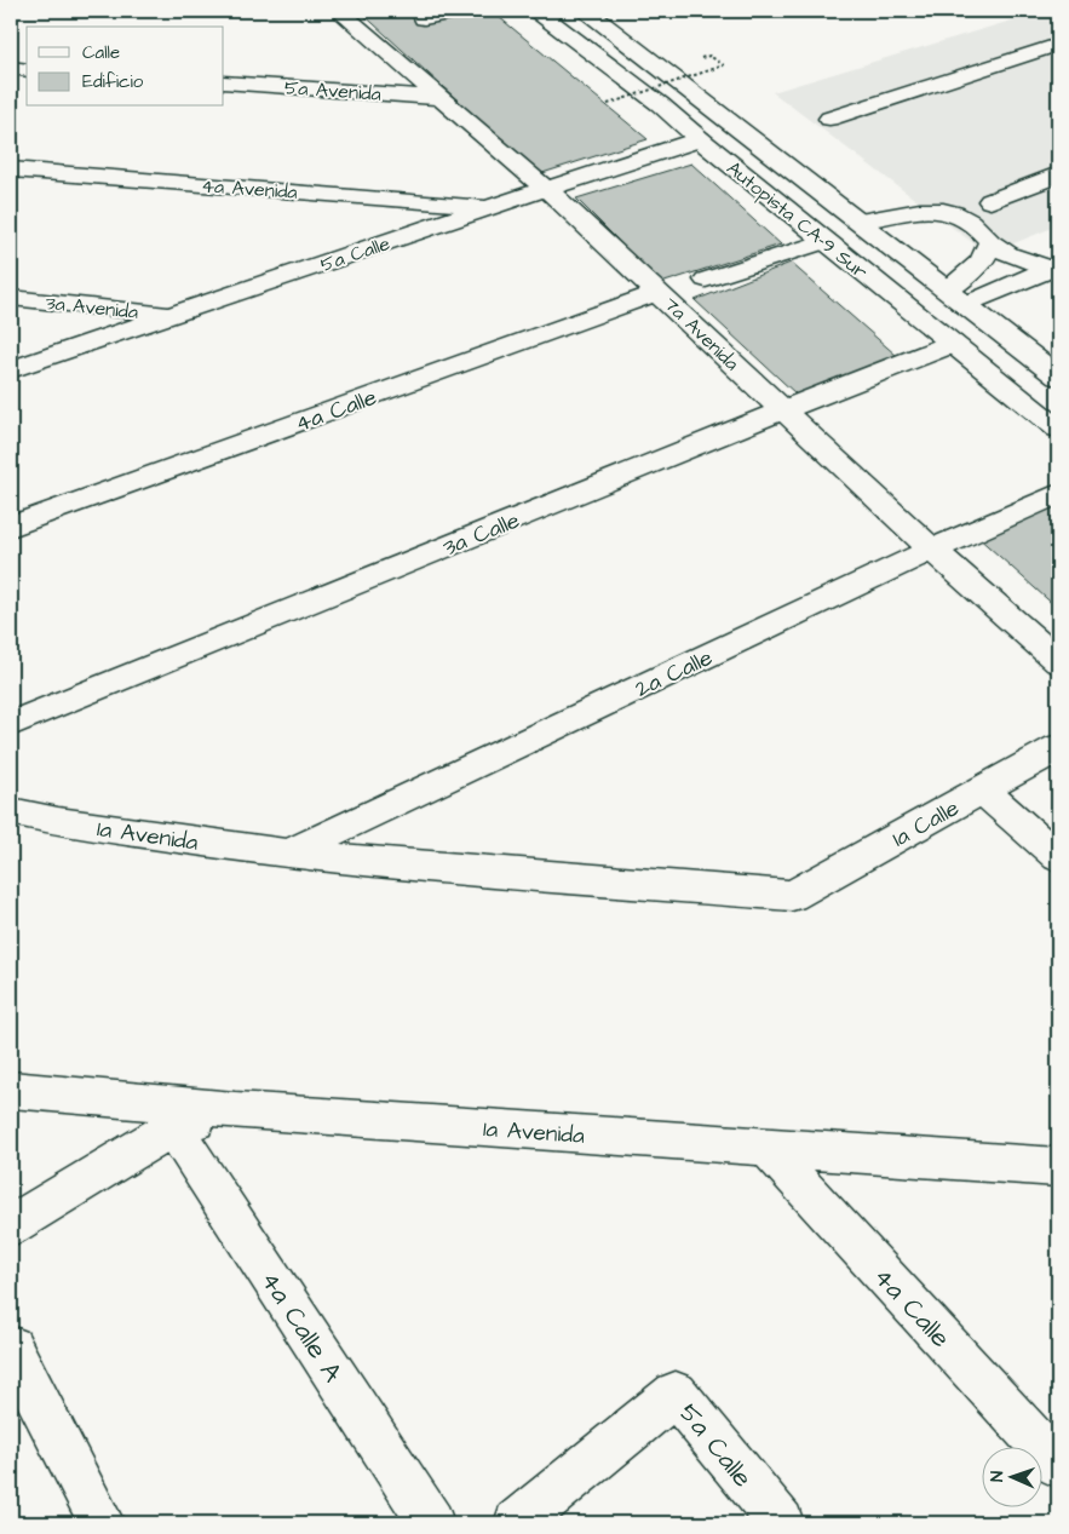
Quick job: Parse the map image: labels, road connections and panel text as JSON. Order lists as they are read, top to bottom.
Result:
{
  "streets": {
    "main road": [
      "5a Avenida",
      "4a Avenida",
      "Autopista CA-9 Sur",
      "5a Calle",
      "3a Avenida",
      "7a Avenida",
      "4a Calle",
      "3a Calle",
      "2a Calle",
      "1a Calle",
      "1a Avenida",
      "4a Calle A"
    ]
  },
  "crossings": [
    ["5a Avenida", "7a Avenida"],
    ["4a Avenida", "5a Calle"],
    ["Autopista CA-9 Sur", "5a Calle"],
    ["Autopista CA-9 Sur", "3a Calle"],
    ["5a Calle", "3a Avenida"],
    ["5a Calle", "7a Avenida"],
    ["7a Avenida", "4a Calle"],
    ["7a Avenida", "3a Calle"],
    ["7a Avenida", "2a Calle"],
    ["4a Calle", "1a Avenida"],
    ["2a Calle", "1a Avenida"],
    ["1a Calle", "1a Avenida"]
  ],
  "legend": ["Calle", "Edificio"],
  "north": "left"
}
